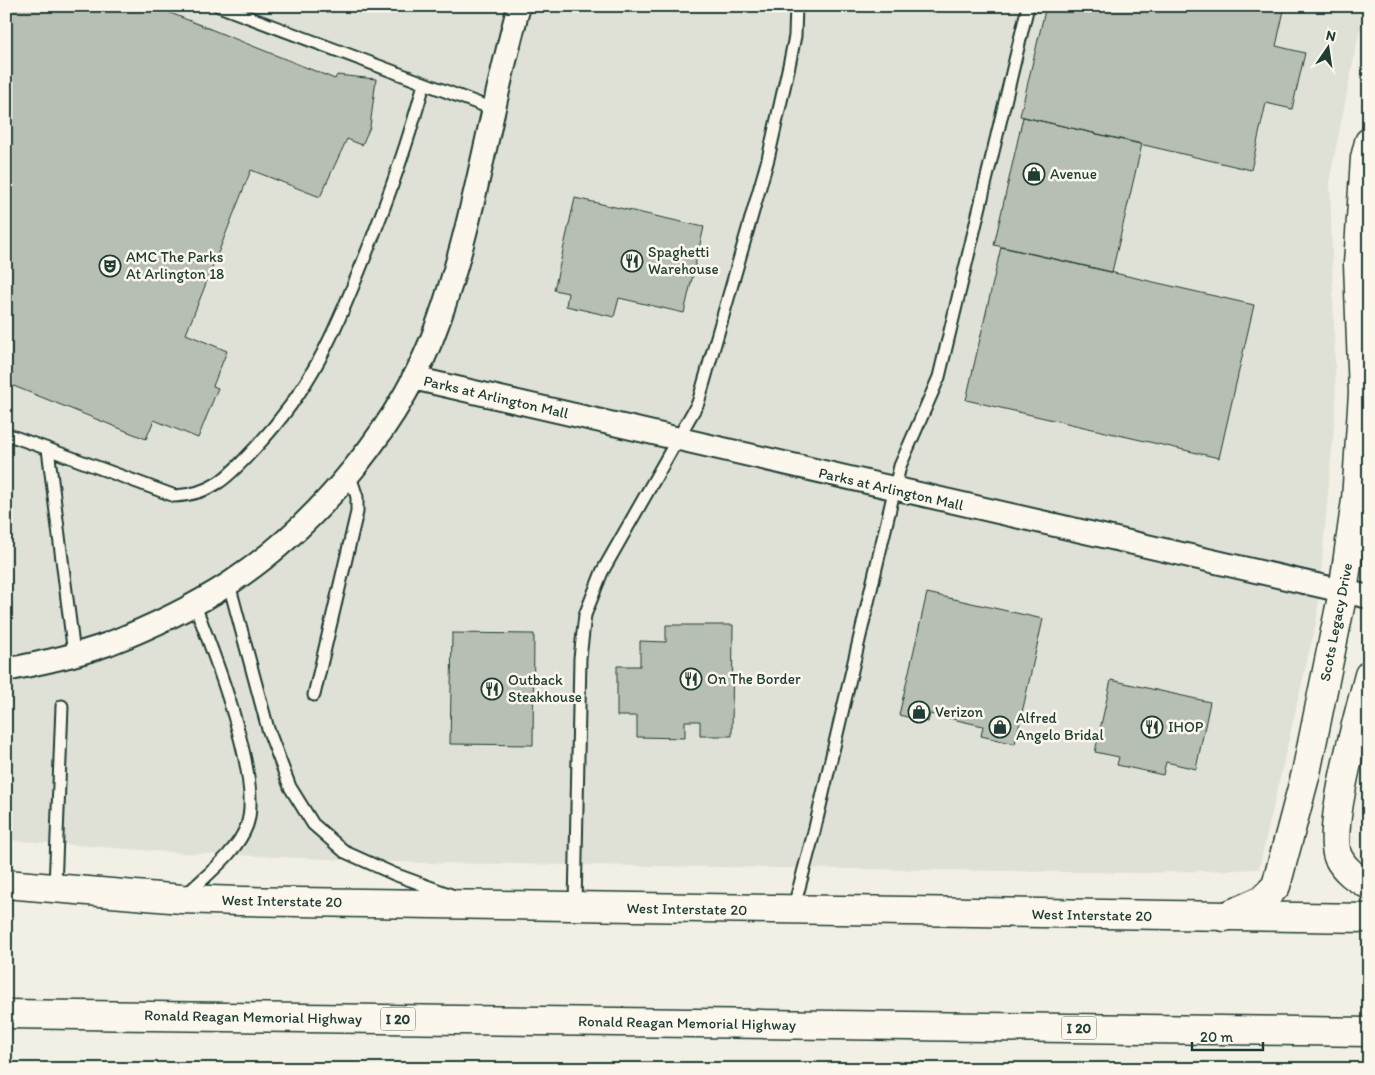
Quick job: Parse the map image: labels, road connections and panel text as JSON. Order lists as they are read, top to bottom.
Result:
{
  "streets": {
    "main road": [
      "Scots Legacy Drive",
      "West Interstate 20",
      "Ronald Reagan Memorial Highway",
      "I 20"
    ],
    "street": ["Parks at Arlington Mall"]
  },
  "crossings": [
    ["Parks at Arlington Mall", "Scots Legacy Drive"],
    ["Scots Legacy Drive", "West Interstate 20"]
  ],
  "places": {
    "shop": ["Avenue", "Verizon", "Alfred Angelo Bridal"],
    "restaurant": [
      "Spaghetti Warehouse",
      "On The Border",
      "Outback Steakhouse",
      "IHOP"
    ],
    "theatre": ["AMC The Parks At Arlington 18"]
  },
  "scale_bar": "20 m",
  "north": "top"
}
